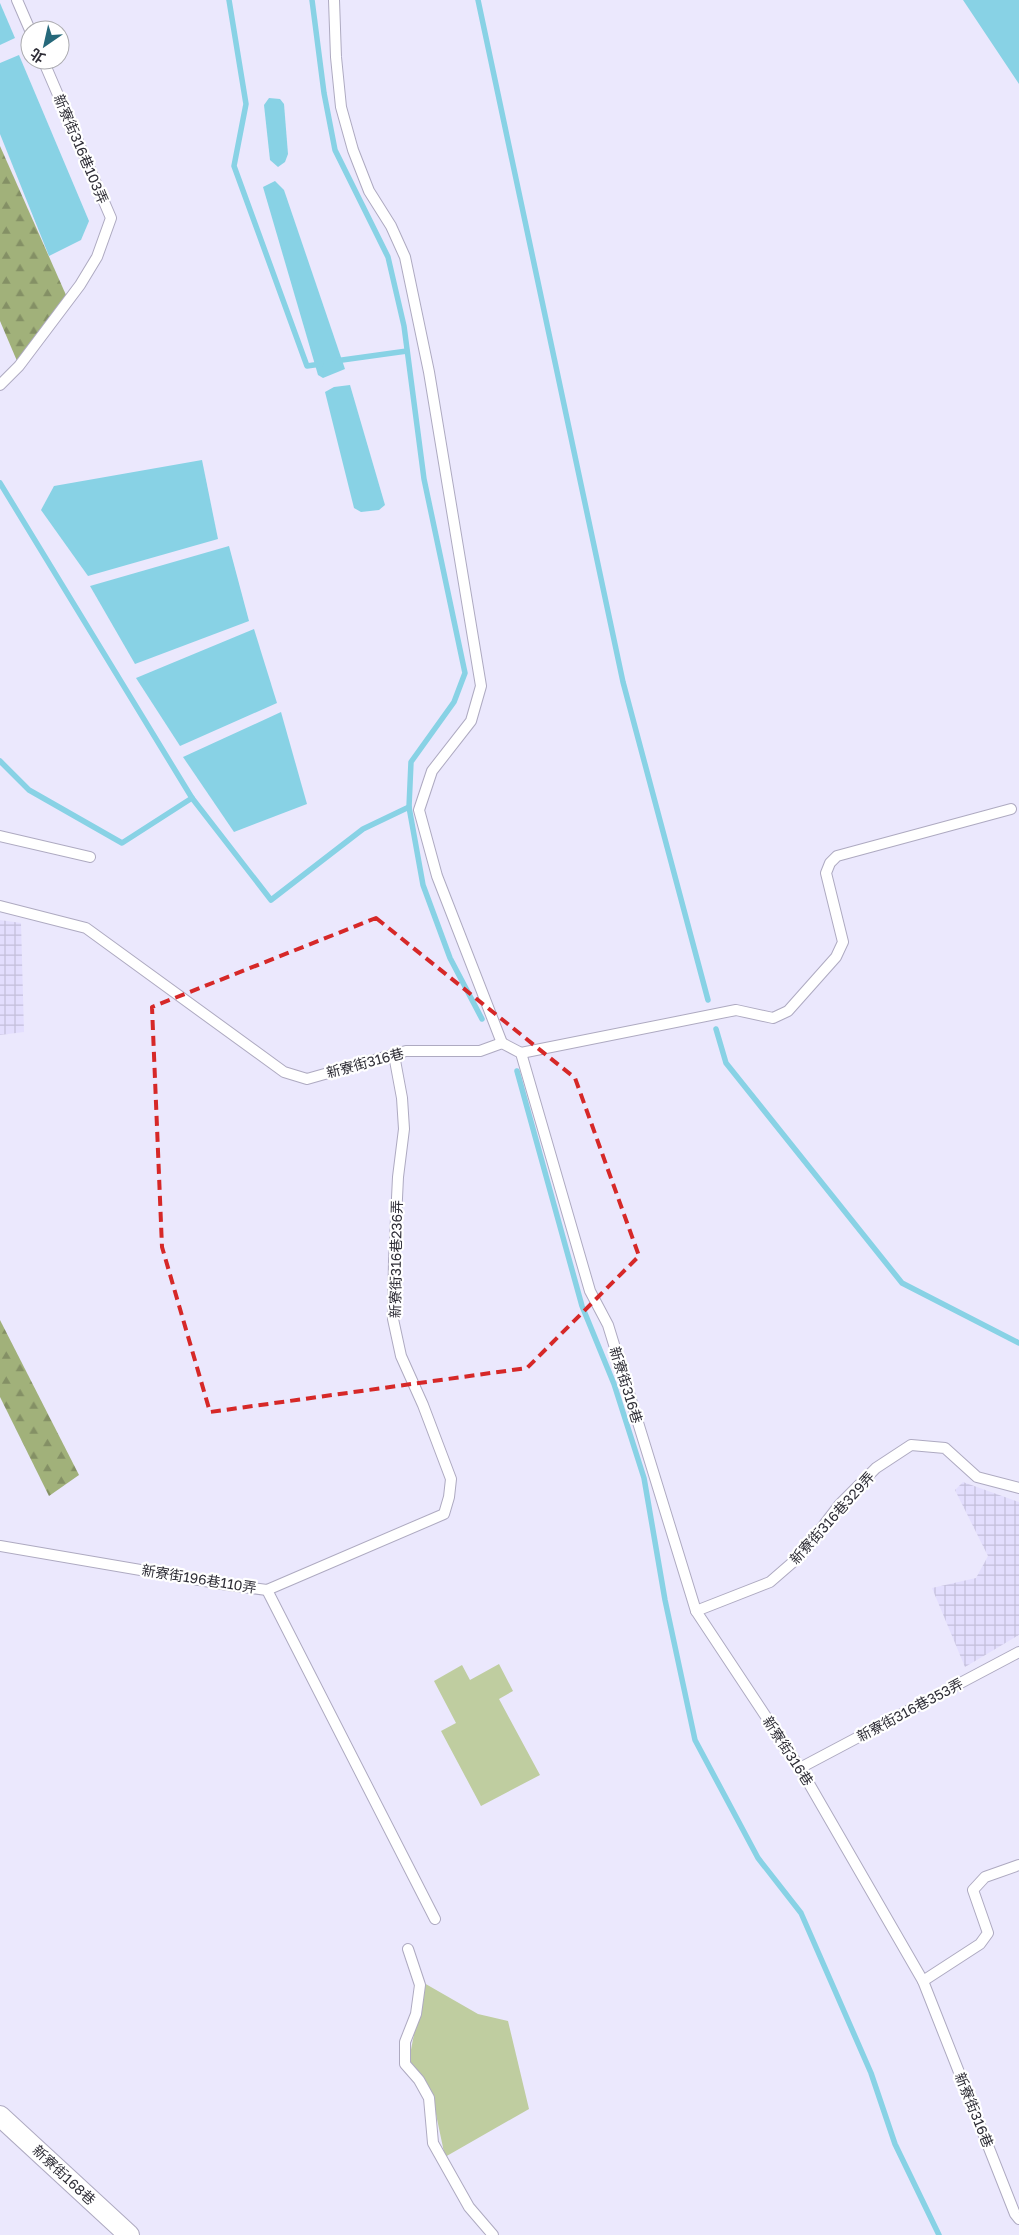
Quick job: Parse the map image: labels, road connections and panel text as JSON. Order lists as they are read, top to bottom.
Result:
{
  "streets": {
    "street": ["新寮街168巷"],
    "lane": [
      "新寮街316巷103弄",
      "新寮街316巷",
      "新寮街316巷236弄",
      "新寮街316巷329弄",
      "新寮街196巷110弄",
      "新寮街316巷353弄"
    ]
  },
  "crossings": [
    ["新寮街316巷", "新寮街316巷236弄"],
    ["新寮街316巷", "新寮街316巷329弄"],
    ["新寮街316巷", "新寮街316巷353弄"],
    ["新寮街316巷236弄", "新寮街196巷110弄"]
  ],
  "north": "bottom left"
}
